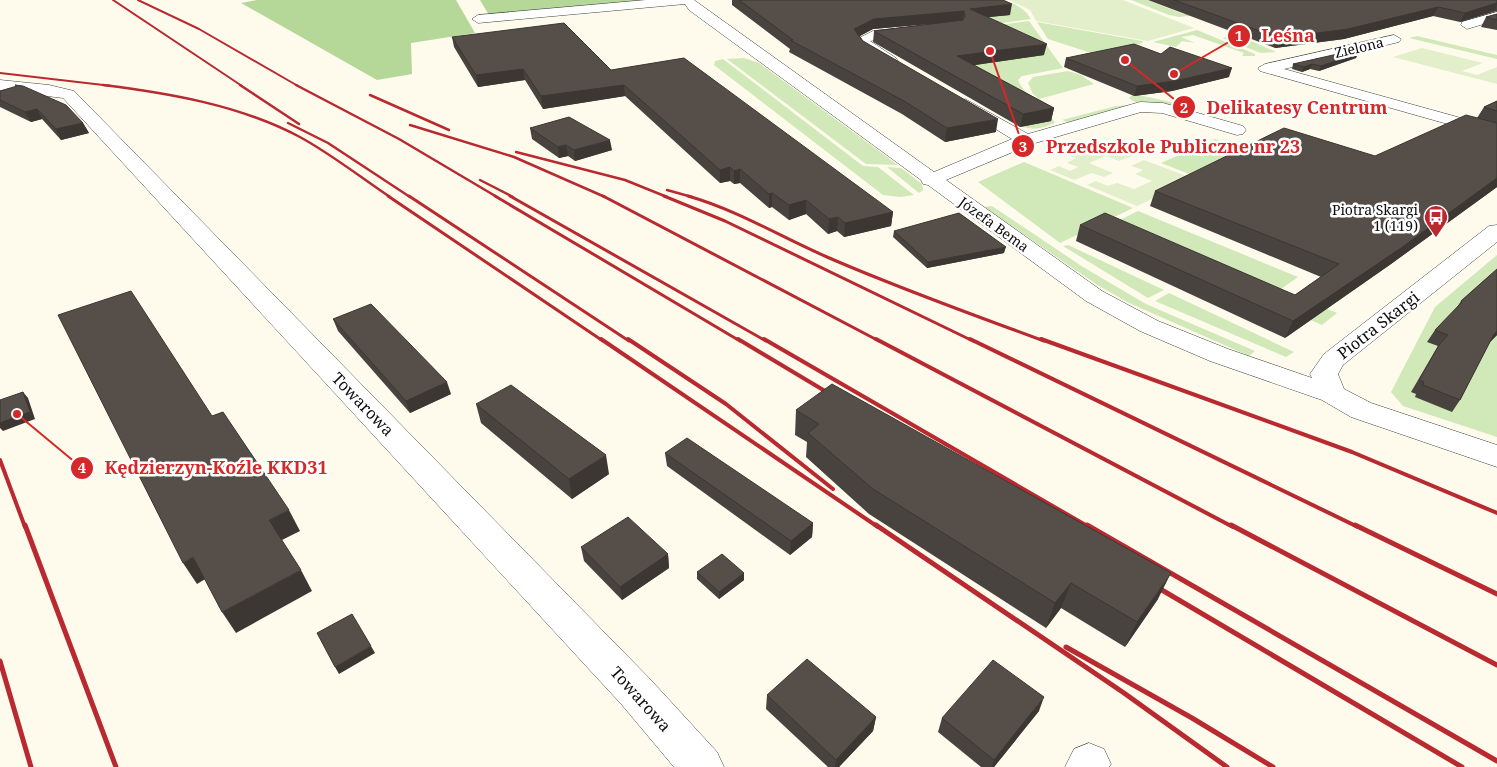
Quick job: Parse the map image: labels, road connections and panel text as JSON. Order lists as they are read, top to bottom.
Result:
{
  "streets": {
    "street": [
      "Zielona",
      "Józefa Bema",
      "Piotra Skargi",
      "Towarowa"
    ]
  },
  "crossings": [
    ["Józefa Bema", "Piotra Skargi"]
  ],
  "places": {
    "other": [
      "Przedszkole Publiczne nr 23",
      "Delikatesy Centrum",
      "Leśna",
      "Kędzierzyn-Koźle KKD31"
    ],
    "bus stop": ["Piotra Skargi 1 (119)"]
  }
}
